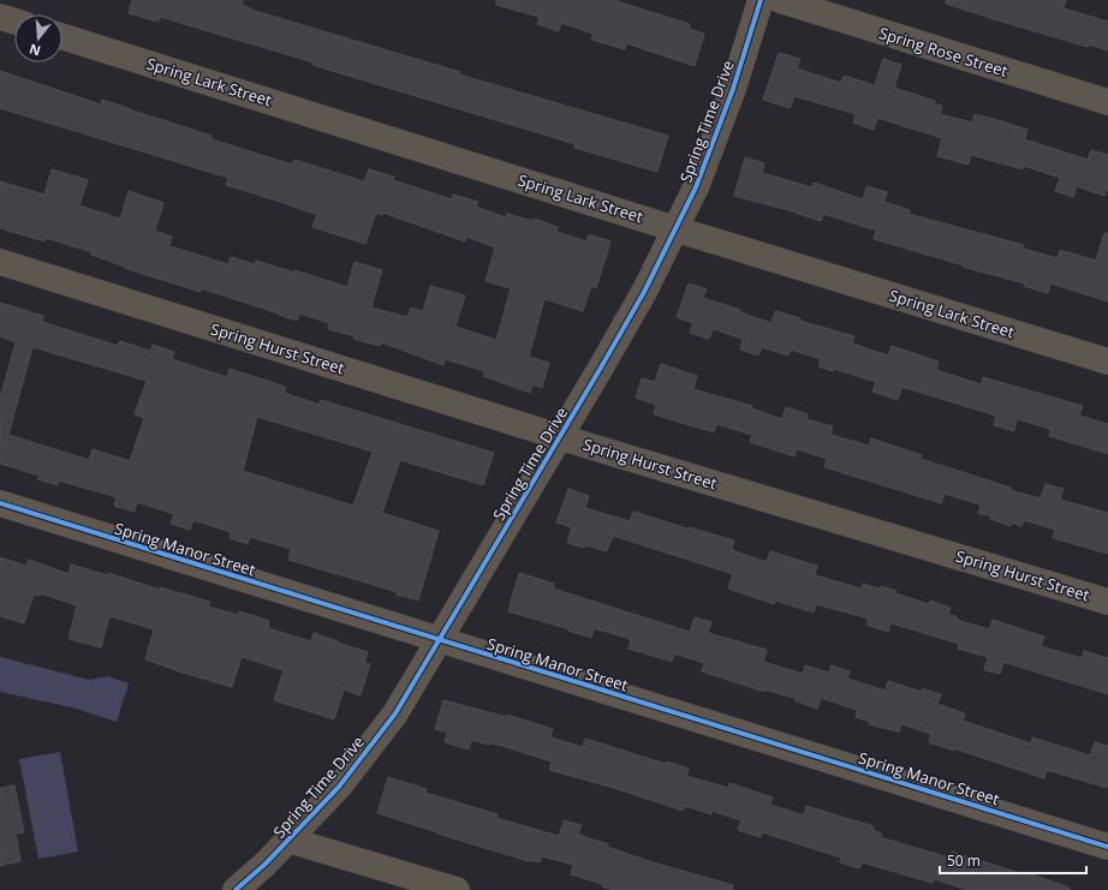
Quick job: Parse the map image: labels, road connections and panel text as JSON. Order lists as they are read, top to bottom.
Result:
{
  "streets": {
    "street": [
      "Spring Rose Street",
      "Spring Lark Street",
      "Spring Time Drive",
      "Spring Hurst Street",
      "Spring Manor Street"
    ]
  },
  "crossings": [
    ["Spring Lark Street", "Spring Time Drive"],
    ["Spring Time Drive", "Spring Hurst Street"],
    ["Spring Time Drive", "Spring Manor Street"]
  ],
  "scale_bar": "50 m",
  "north": "bottom"
}
